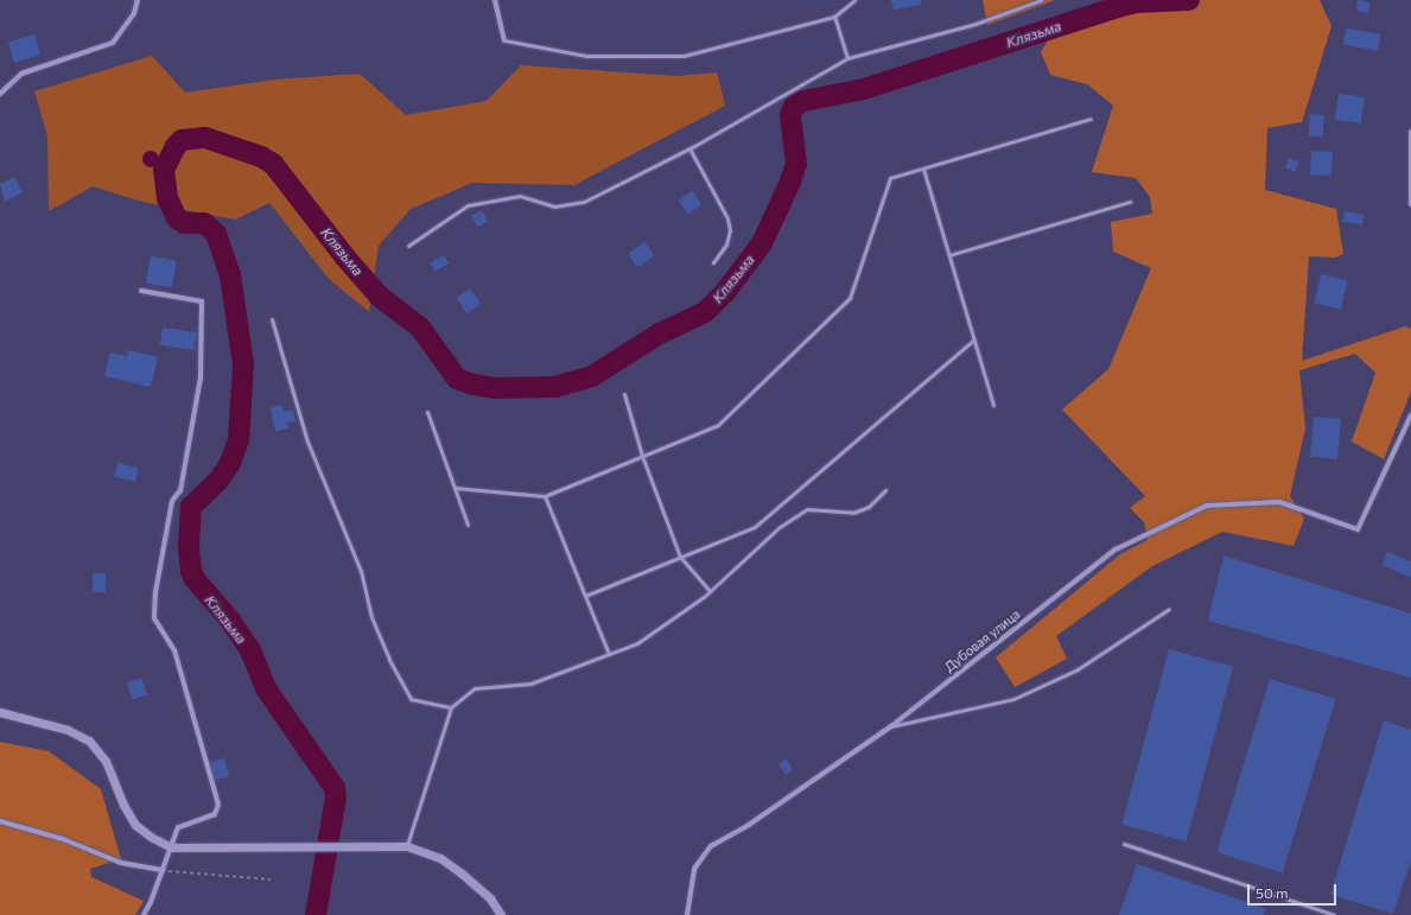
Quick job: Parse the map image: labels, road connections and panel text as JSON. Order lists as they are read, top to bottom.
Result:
{
  "streets": {
    "street": ["Дубовая улица"]
  },
  "water": ["Клязьма"],
  "scale_bar": "50 m"
}
